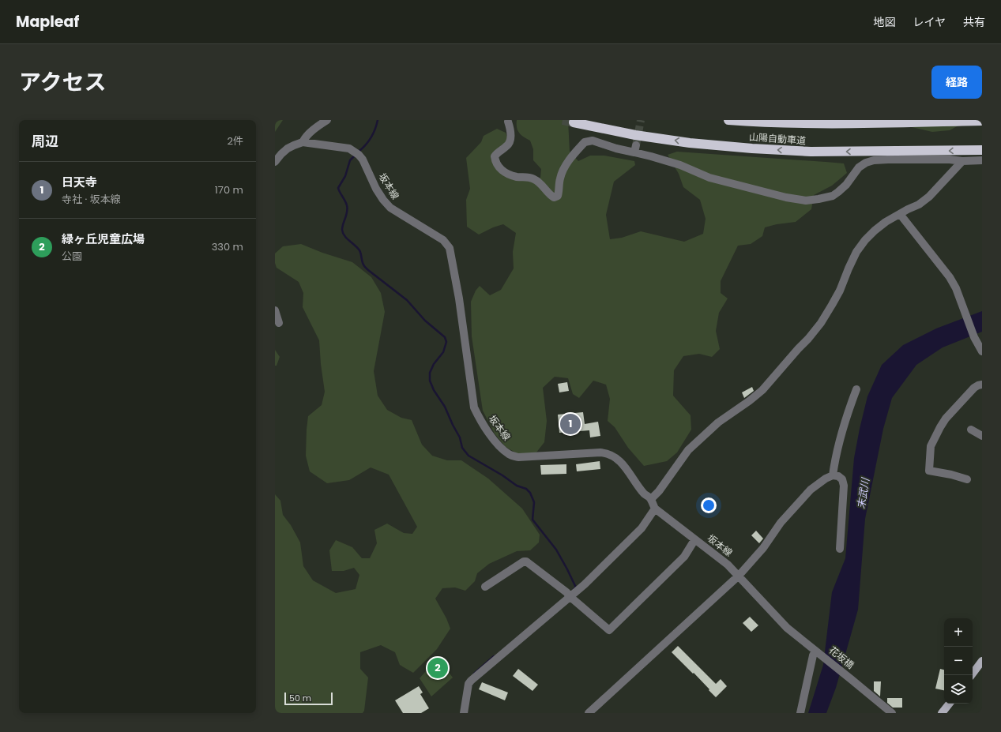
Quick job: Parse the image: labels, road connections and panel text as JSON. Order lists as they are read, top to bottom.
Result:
{
  "streets": {
    "highway": ["山陽自動車道"],
    "street": ["坂本線", "花坂橋"]
  },
  "crossings": [
    ["坂本線", "花坂橋"]
  ],
  "water": ["末武川"],
  "scale_bar": "50 m",
  "page": {
    "header": "Mapleaf",
    "nav": ["地図", "レイヤ", "共有"],
    "title": "アクセス",
    "buttons": "経路",
    "heading": ["周辺", "2件"],
    "list": [
      {
        "mark": "1",
        "name": "日天寺",
        "note": "寺社 · 坂本線",
        "value": "170 m"
      },
      {
        "mark": "2",
        "name": "緑ヶ丘児童広場",
        "note": "公園",
        "value": "330 m"
      }
    ],
    "pins": ["1", "2"],
    "map_buttons": ["+", "−"],
    "scale": "50 m"
  }
}
